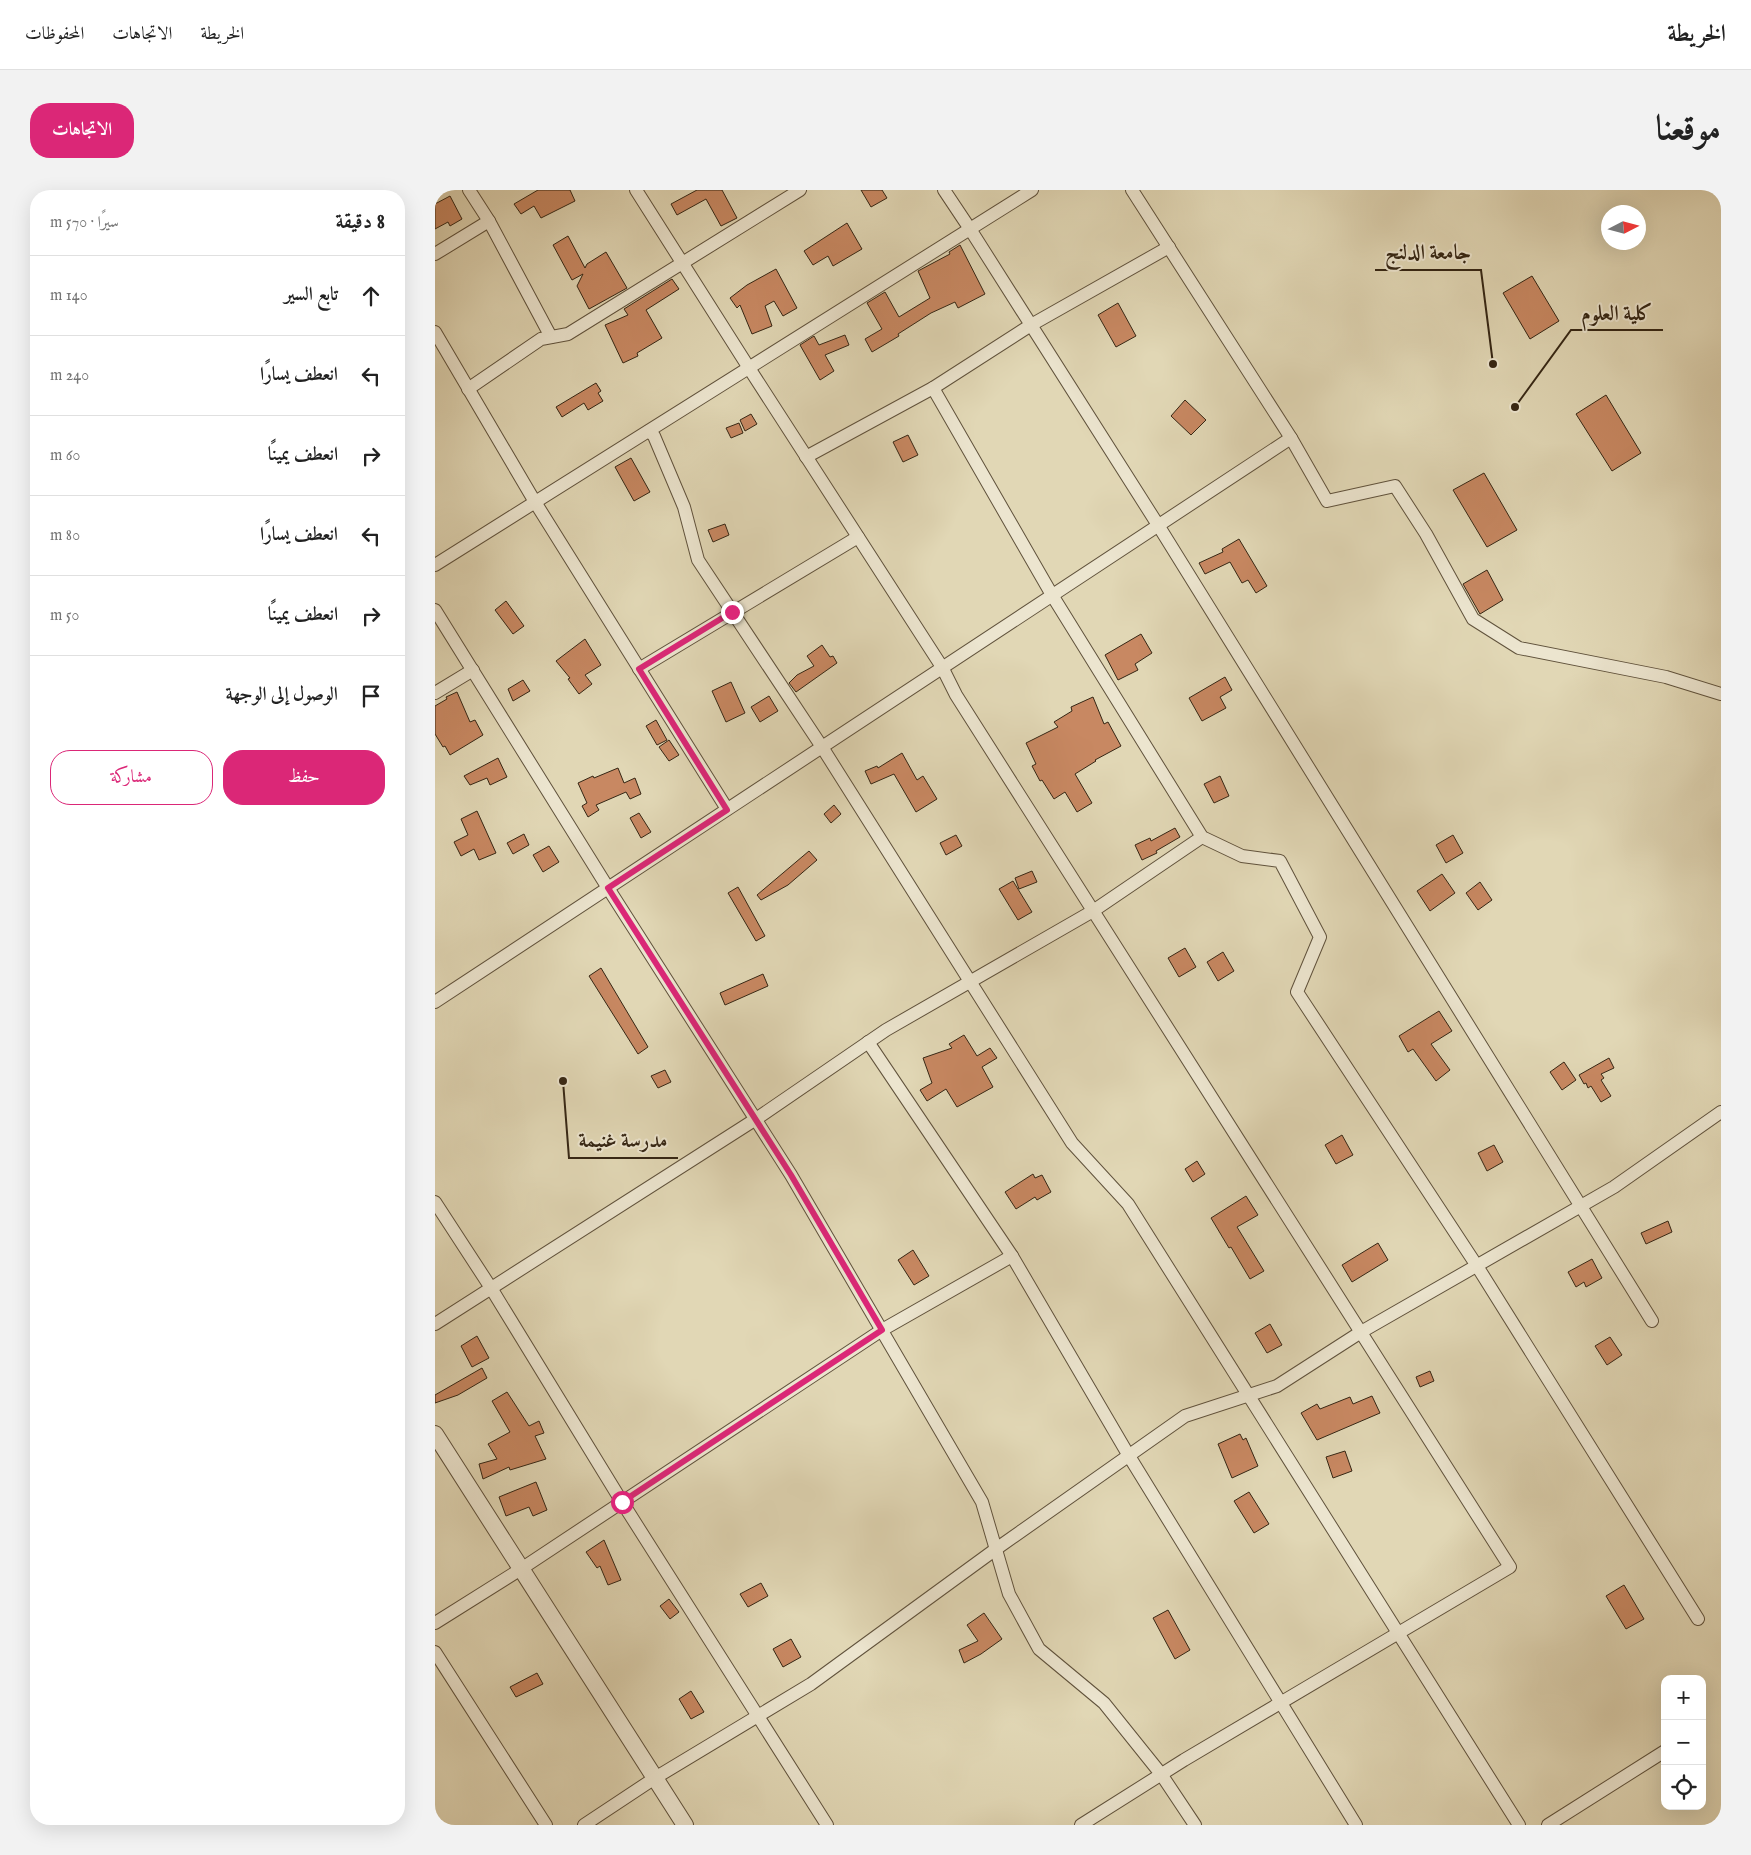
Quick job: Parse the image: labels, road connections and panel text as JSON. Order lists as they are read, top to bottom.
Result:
{
  "places": ["جامعة الدلنج", "كلية العلوم", "مدرسة غنيمة"],
  "north": "right",
  "page": {
    "header": "الخريطة",
    "nav": ["الخريطة", "الاتجاهات", "المحفوظات"],
    "title": "موقعنا",
    "buttons": [
      "الاتجاهات",
      ["حفظ", "مشاركة"]
    ],
    "heading": ["8 دقيقة", "سيرًا · 570 m"],
    "list": [
      ["تابع السير", "140 m"],
      ["انعطف يسارًا", "240 m"],
      ["انعطف يمينًا", "60 m"],
      ["انعطف يسارًا", "80 m"],
      ["انعطف يمينًا", "50 m"],
      "الوصول إلى الوجهة"
    ],
    "map_buttons": ["+", "−"]
  }
}
